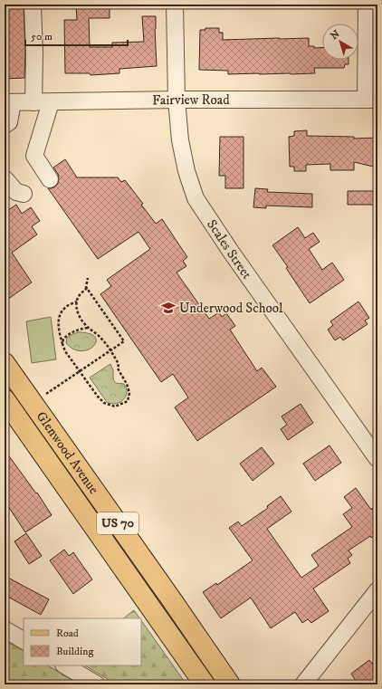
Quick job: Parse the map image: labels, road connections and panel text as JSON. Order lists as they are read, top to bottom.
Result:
{
  "streets": {
    "main road": ["Glenwood Avenue", "US 70"],
    "street": ["Fairview Road", "Scales Street"]
  },
  "crossings": [
    ["Fairview Road", "Scales Street"]
  ],
  "places": {
    "school or university": ["Underwood School"]
  },
  "legend": ["Road", "Building"],
  "scale_bar": "50 m",
  "north": "top left"
}
